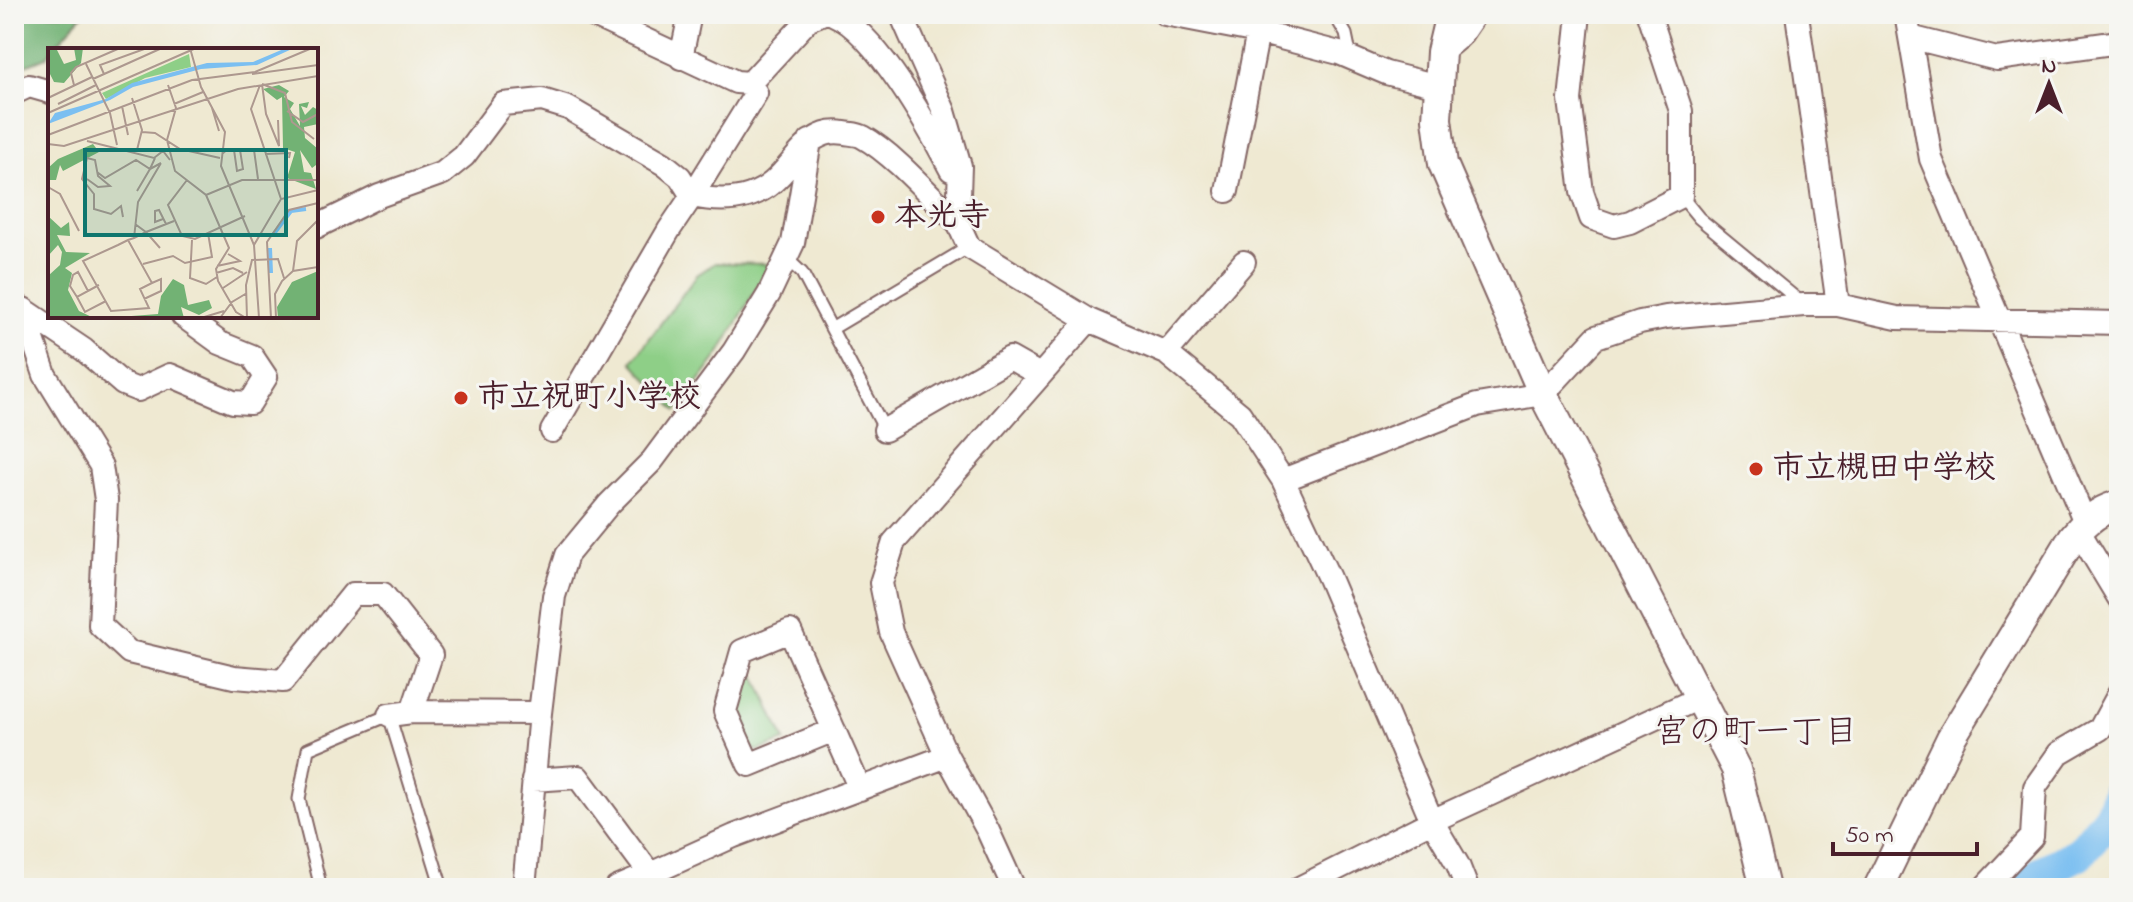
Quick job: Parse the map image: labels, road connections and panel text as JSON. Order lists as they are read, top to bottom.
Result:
{
  "districts": ["宮の町一丁目"],
  "places": ["本光寺", "市立祝町小学校", "市立槻田中学校"],
  "scale_bar": "50 m",
  "north": "top"
}
